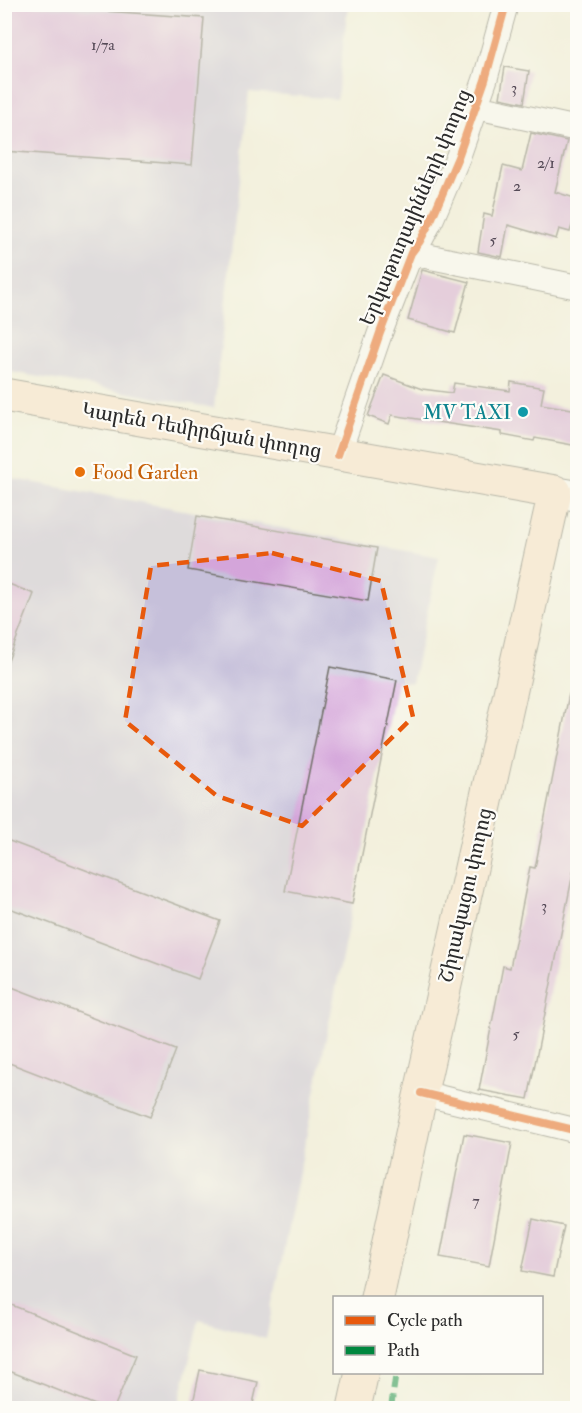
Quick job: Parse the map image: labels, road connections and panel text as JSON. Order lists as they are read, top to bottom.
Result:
{
  "streets": {
    "main road": ["Կարեն Դեմիրճյան փողոց", "Շիրակացու փողոց"],
    "street": ["Երկաթուղայինների փողոց"]
  },
  "crossings": [
    ["Երկաթուղայինների փողոց", "Կարեն Դեմիրճյան փողոց"],
    ["Կարեն Դեմիրճյան փողոց", "Շիրակացու փողոց"]
  ],
  "places": ["MV TAXI", "Food Garden"],
  "house_numbers": [
    "1/7a",
    "3",
    "2/1",
    "2",
    "5",
    "3",
    "5",
    "7"
  ],
  "legend": ["Cycle path", "Path"]
}
